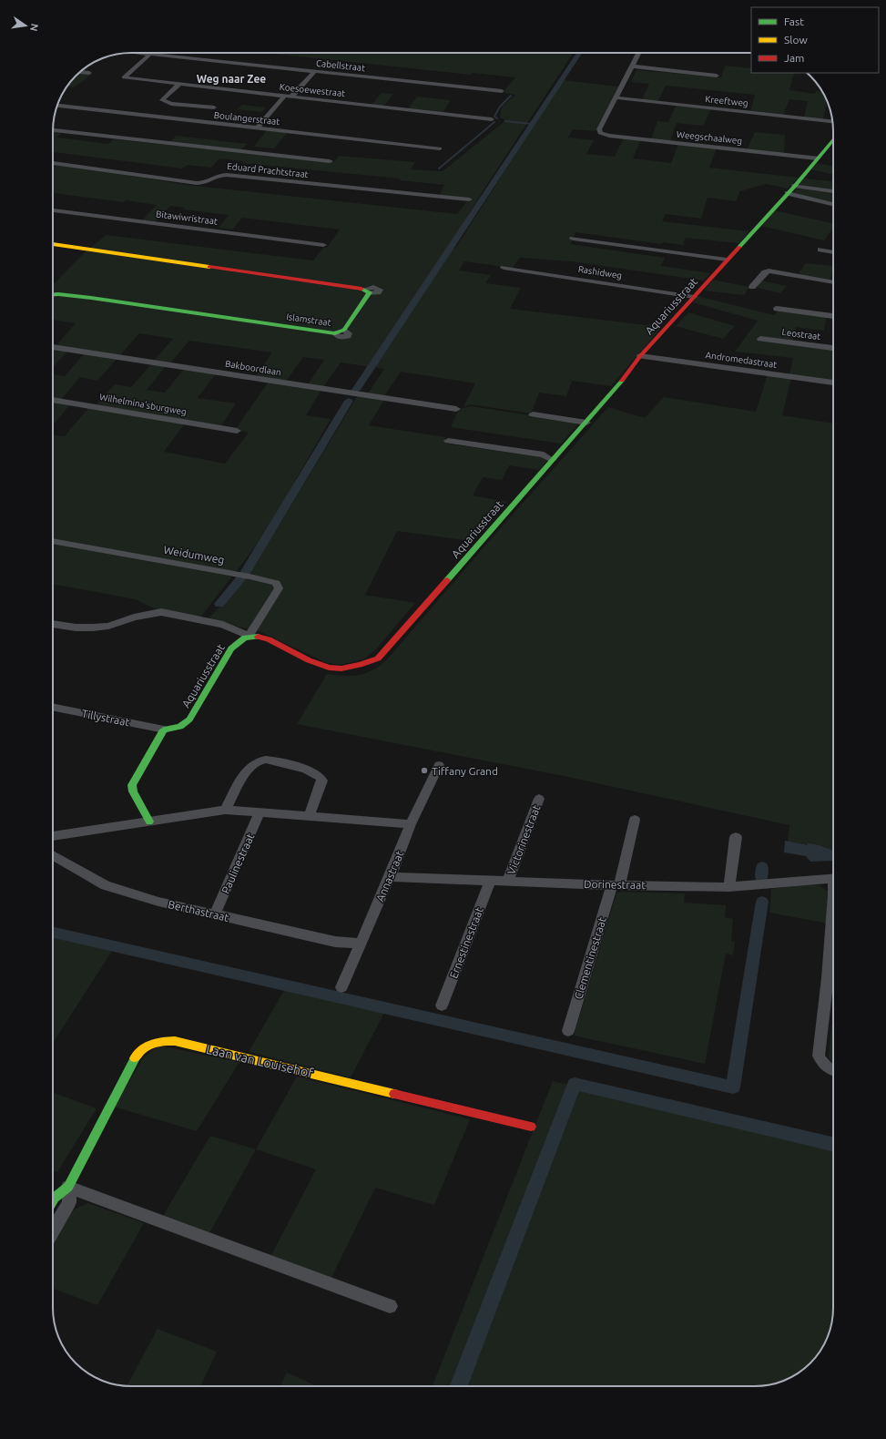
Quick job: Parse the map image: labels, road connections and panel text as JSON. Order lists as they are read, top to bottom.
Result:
{
  "streets": {
    "street": [
      "Cabellstraat",
      "Koesoewestraat",
      "Kreeftweg",
      "Boulangerstraat",
      "Weegschaalweg",
      "Eduard Prachtstraat",
      "Bitawiwristraat",
      "Rashidweg",
      "Aquariusstraat",
      "Islamstraat",
      "Leostraat",
      "Andromedastraat",
      "Bakboordlaan",
      "Wilhelmina'sburgweg",
      "Weidumweg",
      "Tillystraat",
      "Victorinestraat",
      "Paulinestraat",
      "Annastraat",
      "Dorinestraat",
      "Berthastraat",
      "Ernestinestraat",
      "Clementinestraat",
      "Laan van Louisehof"
    ]
  },
  "crossings": [
    ["Cabellstraat", "Koesoewestraat"],
    ["Kreeftweg", "Weegschaalweg"],
    ["Weegschaalweg", "Aquariusstraat"],
    ["Rashidweg", "Aquariusstraat"],
    ["Aquariusstraat", "Andromedastraat"],
    ["Aquariusstraat", "Weidumweg"],
    ["Aquariusstraat", "Tillystraat"],
    ["Victorinestraat", "Dorinestraat"],
    ["Paulinestraat", "Berthastraat"],
    ["Annastraat", "Dorinestraat"],
    ["Annastraat", "Berthastraat"],
    ["Dorinestraat", "Ernestinestraat"],
    ["Dorinestraat", "Clementinestraat"]
  ],
  "districts": ["Weg naar Zee"],
  "places": ["Tiffany Grand"],
  "legend": ["Fast", "Slow", "Jam"],
  "north": "right"
}
